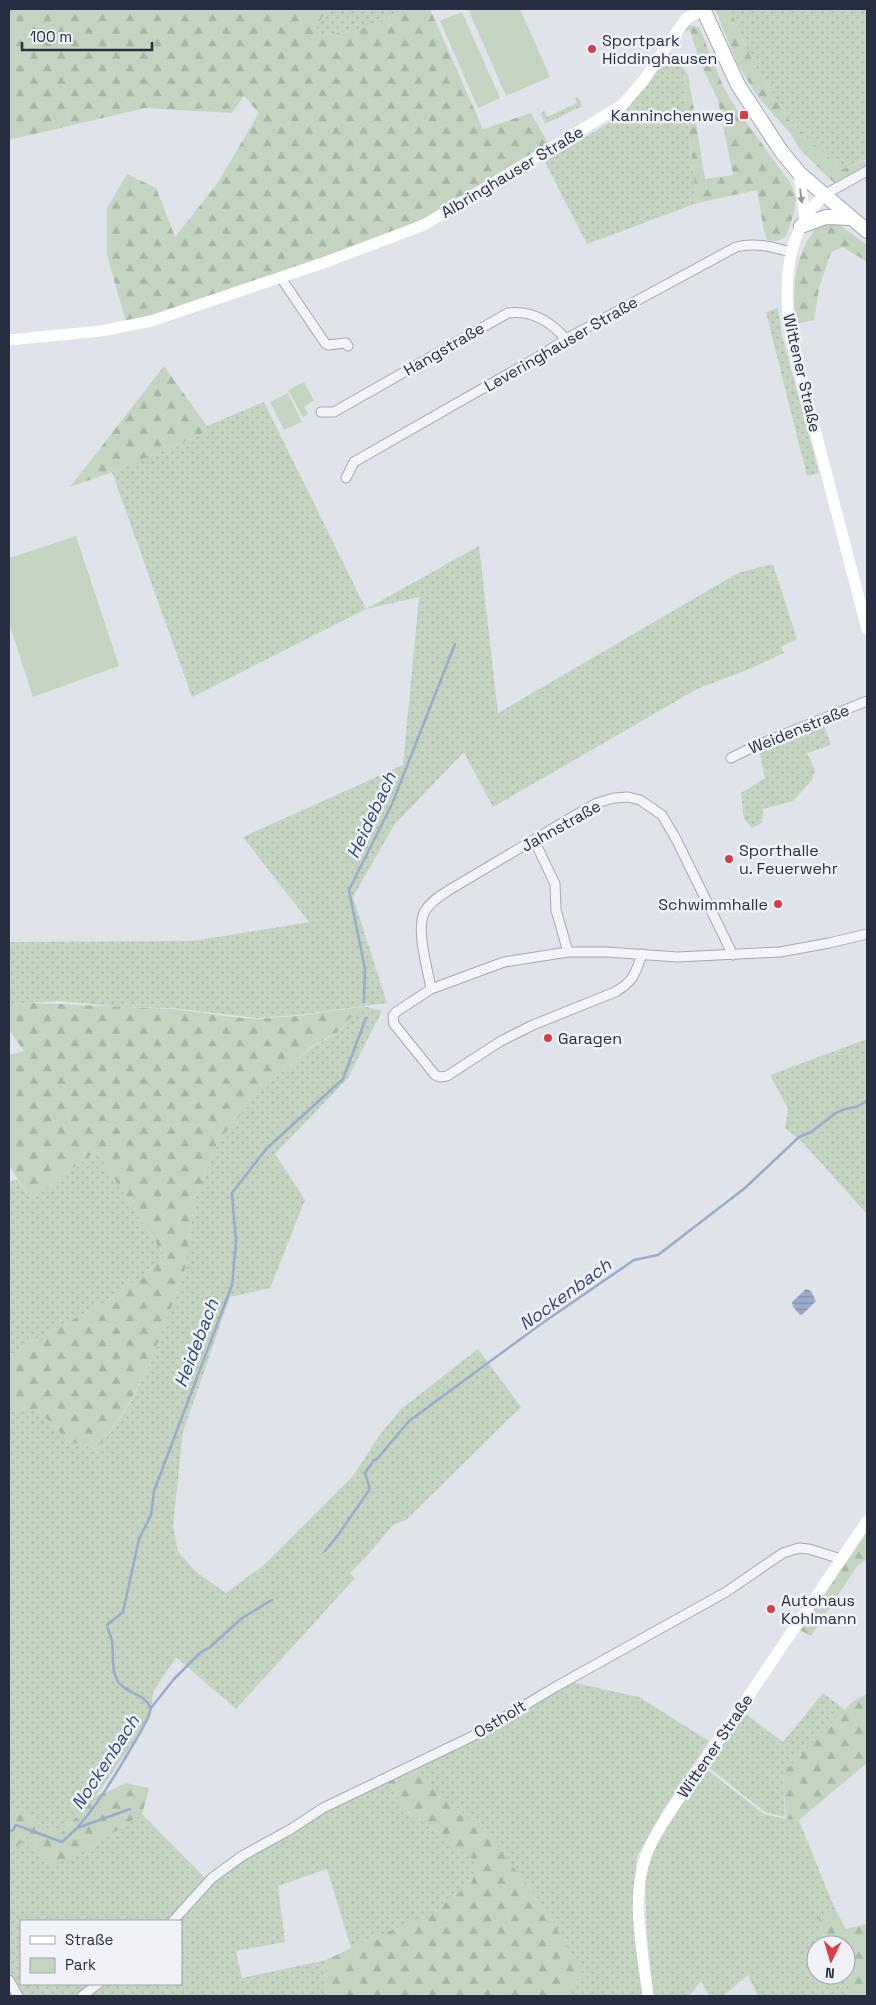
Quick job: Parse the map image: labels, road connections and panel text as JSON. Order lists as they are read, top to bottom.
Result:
{
  "streets": {
    "main road": ["Albringhauser Straße", "Wittener Straße"],
    "street": [
      "Leveringhauser Straße",
      "Hangstraße",
      "Weidenstraße",
      "Jahnstraße",
      "Ostholt"
    ]
  },
  "crossings": [
    ["Leveringhauser Straße", "Hangstraße"],
    ["Leveringhauser Straße", "Wittener Straße"],
    ["Wittener Straße", "Ostholt"]
  ],
  "water": ["Heidebach", "Nockenbach"],
  "places": {
    "other": [
      "Sportpark Hiddinghausen",
      "Sporthalle u. Feuerwehr",
      "Schwimmhalle",
      "Garagen",
      "Autohaus Kohlmann"
    ],
    "transit": ["Kanninchenweg"]
  },
  "legend": ["Straße", "Park"],
  "scale_bar": "100 m",
  "north": "bottom"
}
